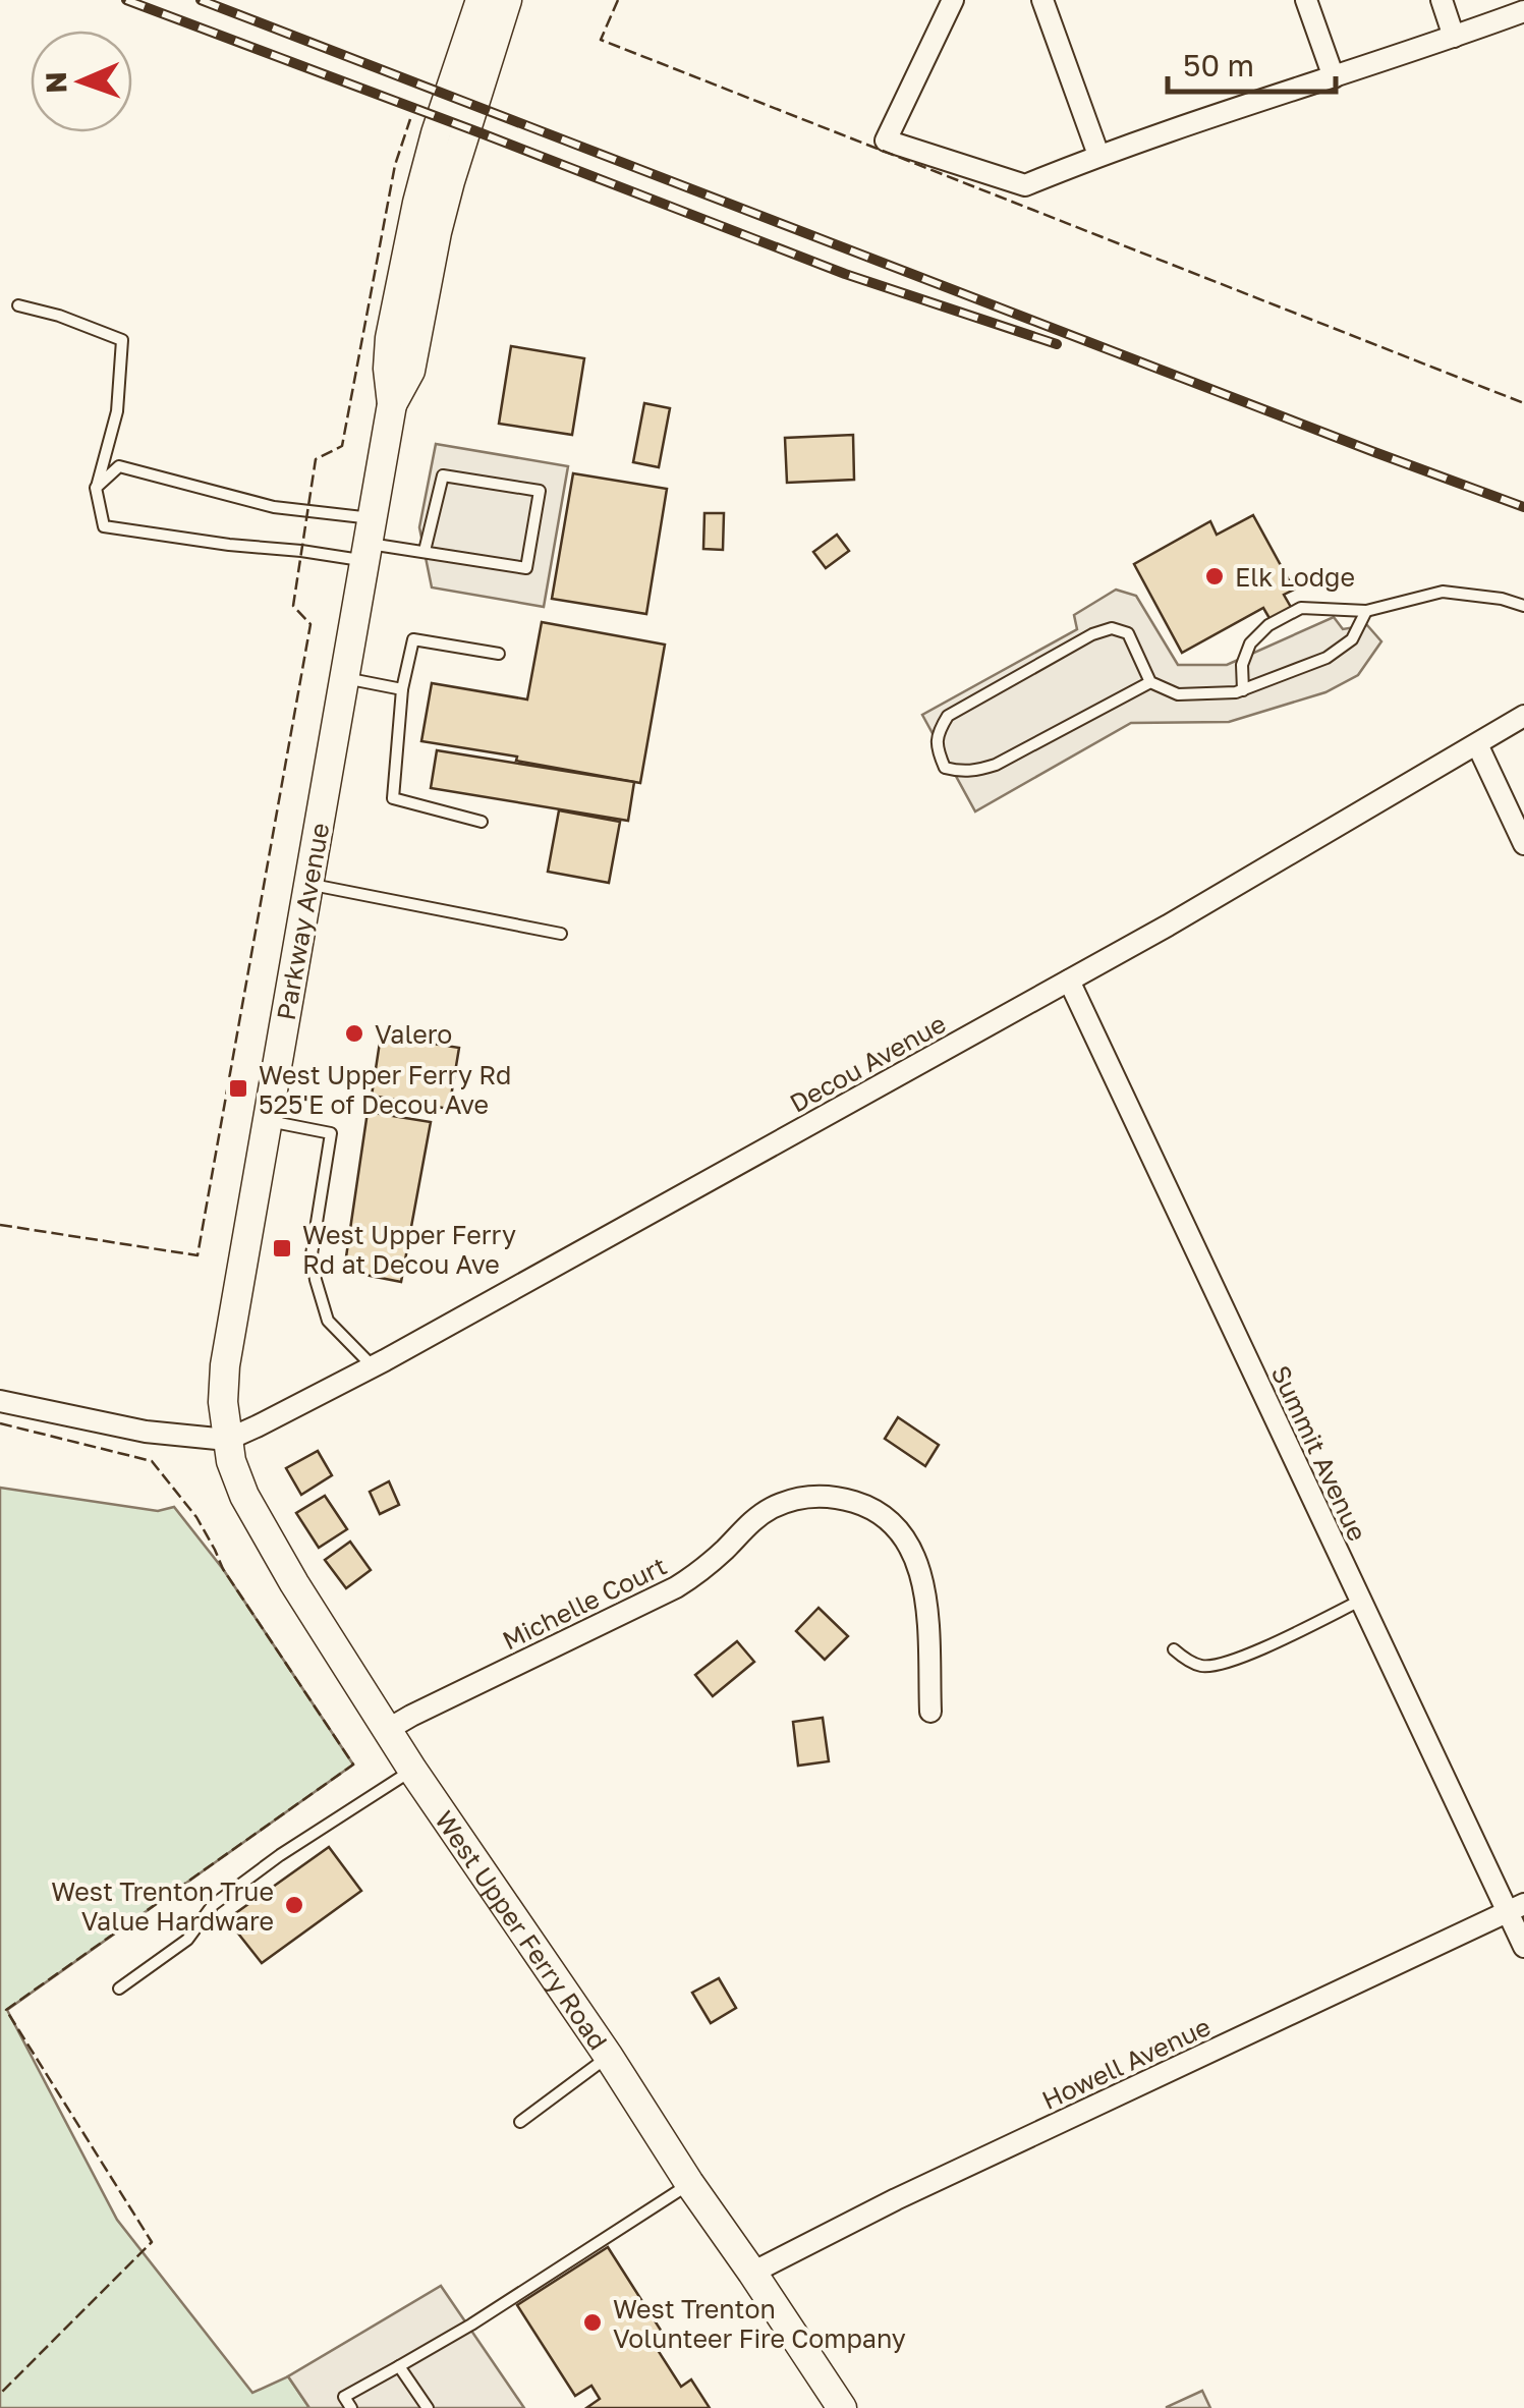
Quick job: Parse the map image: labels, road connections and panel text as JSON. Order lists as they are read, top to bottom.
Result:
{
  "streets": {
    "main road": ["Parkway Avenue", "West Upper Ferry Road"],
    "street": [
      "Decou Avenue",
      "Summit Avenue",
      "Michelle Court",
      "Howell Avenue"
    ]
  },
  "crossings": [
    ["Parkway Avenue", "Decou Avenue"],
    ["Parkway Avenue", "West Upper Ferry Road"],
    ["Decou Avenue", "Summit Avenue"],
    ["Decou Avenue", "West Upper Ferry Road"],
    ["Summit Avenue", "Howell Avenue"],
    ["Michelle Court", "West Upper Ferry Road"],
    ["West Upper Ferry Road", "Howell Avenue"]
  ],
  "places": {
    "other": [
      "Elk Lodge",
      "Valero",
      "West Trenton True Value Hardware",
      "West Trenton Volunteer Fire Company"
    ],
    "transit": ["West Upper Ferry Rd 525'E of Decou Ave", "West Upper Ferry Rd at Decou Ave"]
  },
  "scale_bar": "50 m",
  "north": "left"
}
